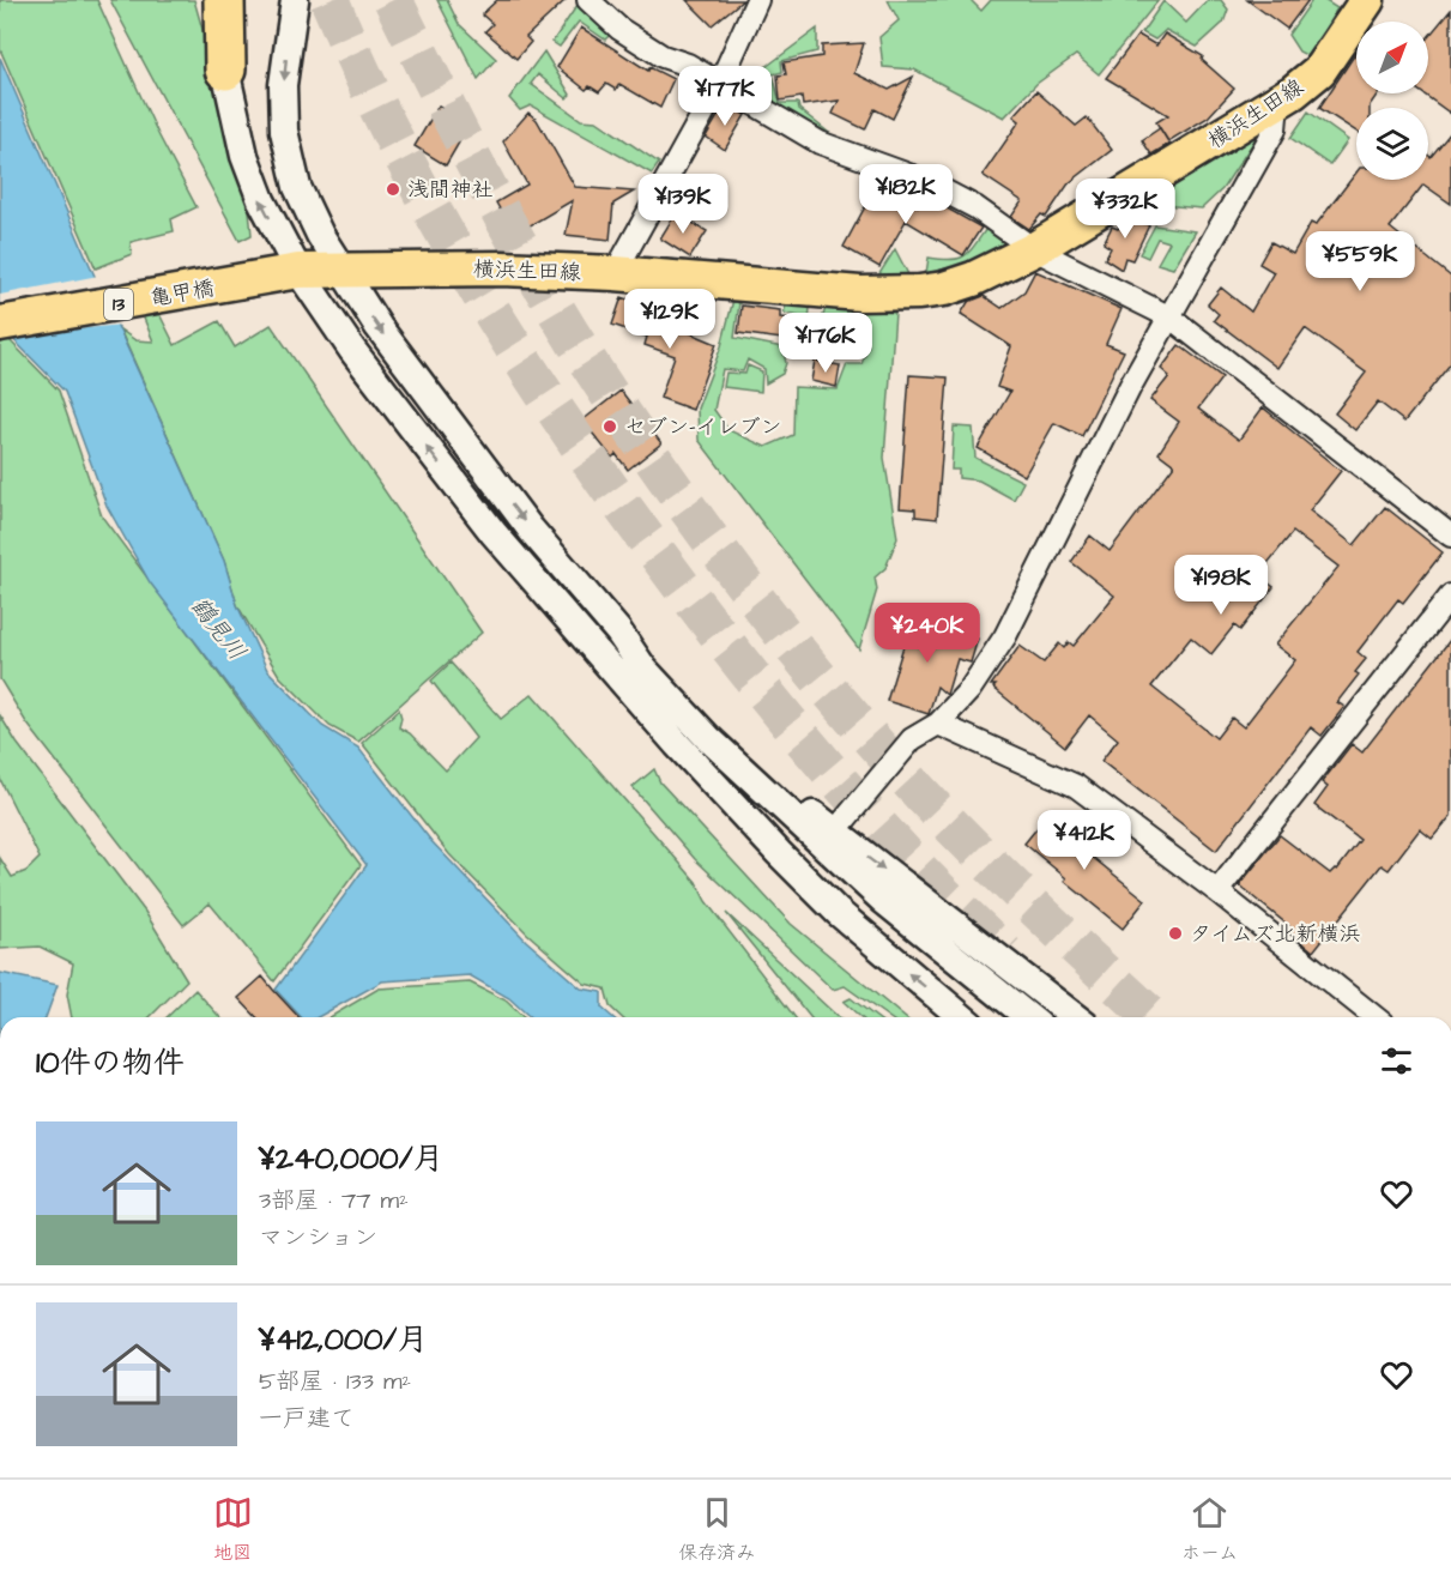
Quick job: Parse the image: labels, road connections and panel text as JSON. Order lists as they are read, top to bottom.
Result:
{
  "streets": {
    "main road": ["横浜生田線", "亀甲橋", "13"]
  },
  "crossings": [
    ["横浜生田線", "亀甲橋"]
  ],
  "water": ["鶴見川"],
  "places": ["浅間神社", "セブン-イレブン", "タイムズ北新横浜"],
  "north": "top right",
  "page": {
    "price": [
      "¥177K",
      "¥182K",
      "¥139K",
      "¥332K",
      "¥559K",
      "¥129K",
      "¥176K",
      "¥198K",
      "¥240K",
      "¥412K"
    ],
    "heading": "10件の物件",
    "list": [
      {
        "name": "¥240,000/月",
        "note": "3部屋 · 77 m² · マンション"
      },
      {
        "name": "¥412,000/月",
        "note": "5部屋 · 133 m² · 一戸建て"
      }
    ],
    "tabs": ["地図", "保存済み", "ホーム"]
  }
}
